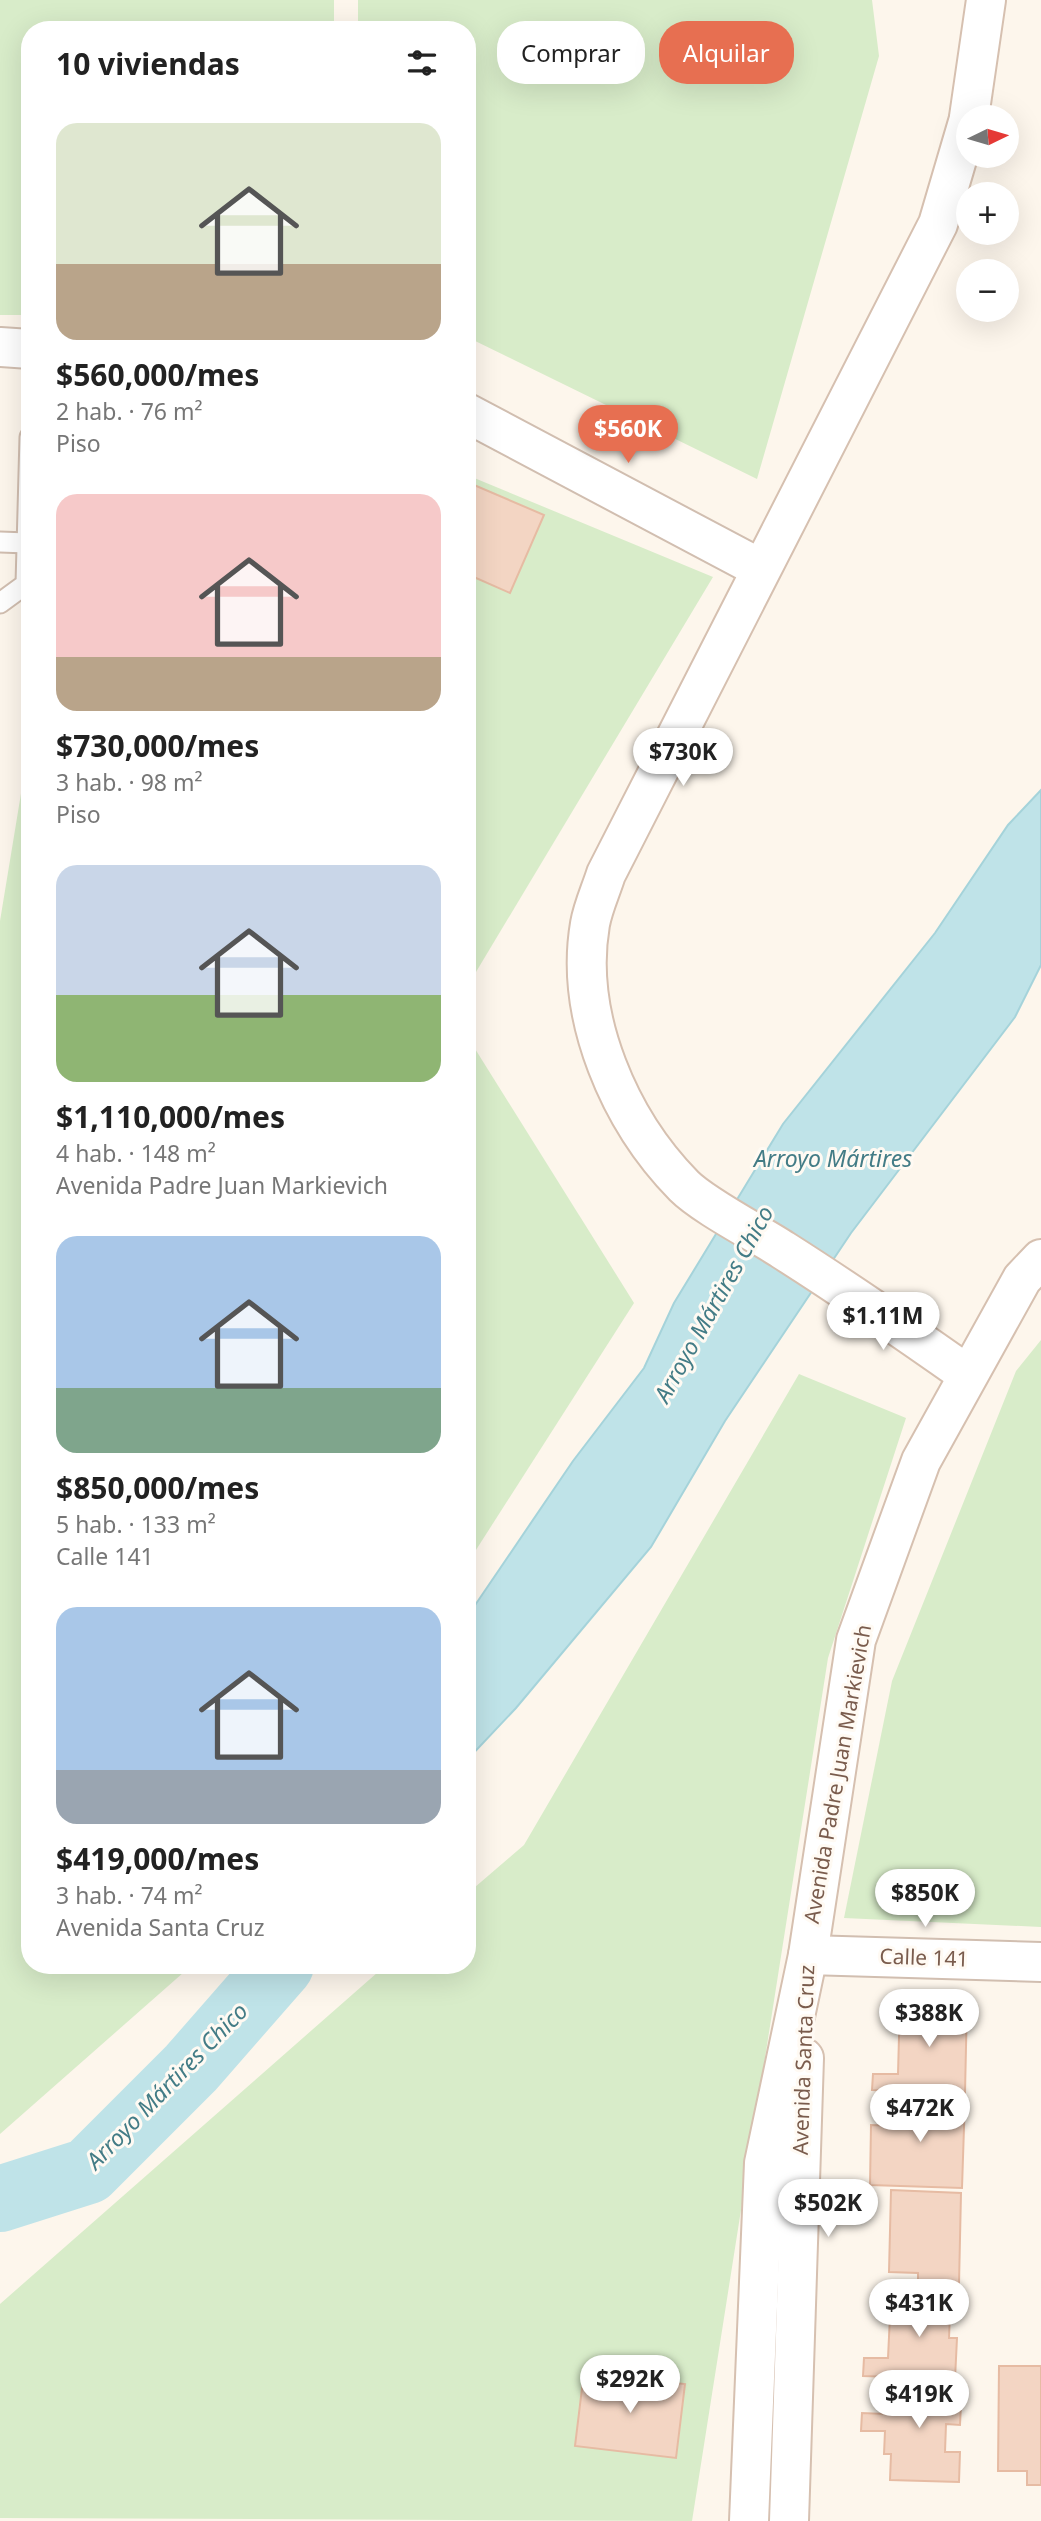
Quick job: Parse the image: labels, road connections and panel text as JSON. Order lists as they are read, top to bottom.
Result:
{
  "streets": {
    "main road": ["Avenida Padre Juan Markievich", "Calle 141", "Avenida Santa Cruz"]
  },
  "crossings": [
    ["Avenida Padre Juan Markievich", "Calle 141"],
    ["Avenida Padre Juan Markievich", "Avenida Santa Cruz"],
    ["Calle 141", "Avenida Santa Cruz"]
  ],
  "water": ["Arroyo Mártires", "Arroyo Mártires Chico"],
  "north": "right",
  "page": {
    "chip": ["Comprar", "Alquilar"],
    "heading": "10 viviendas",
    "map_buttons": ["+", "−"],
    "list": [
      {
        "name": "$560,000/mes",
        "note": "2 hab. · 76 m² · Piso"
      },
      {
        "name": "$730,000/mes",
        "note": "3 hab. · 98 m² · Piso"
      },
      {
        "name": "$1,110,000/mes",
        "note": "4 hab. · 148 m² · Avenida Padre Juan Markievich"
      },
      {
        "name": "$850,000/mes",
        "note": "5 hab. · 133 m² · Calle 141"
      },
      {
        "name": "$419,000/mes",
        "note": "3 hab. · 74 m² · Avenida Santa Cruz"
      }
    ],
    "price": [
      "$560K",
      "$730K",
      "$1.11M",
      "$850K",
      "$388K",
      "$472K",
      "$502K",
      "$431K",
      "$292K",
      "$419K"
    ]
  }
}
